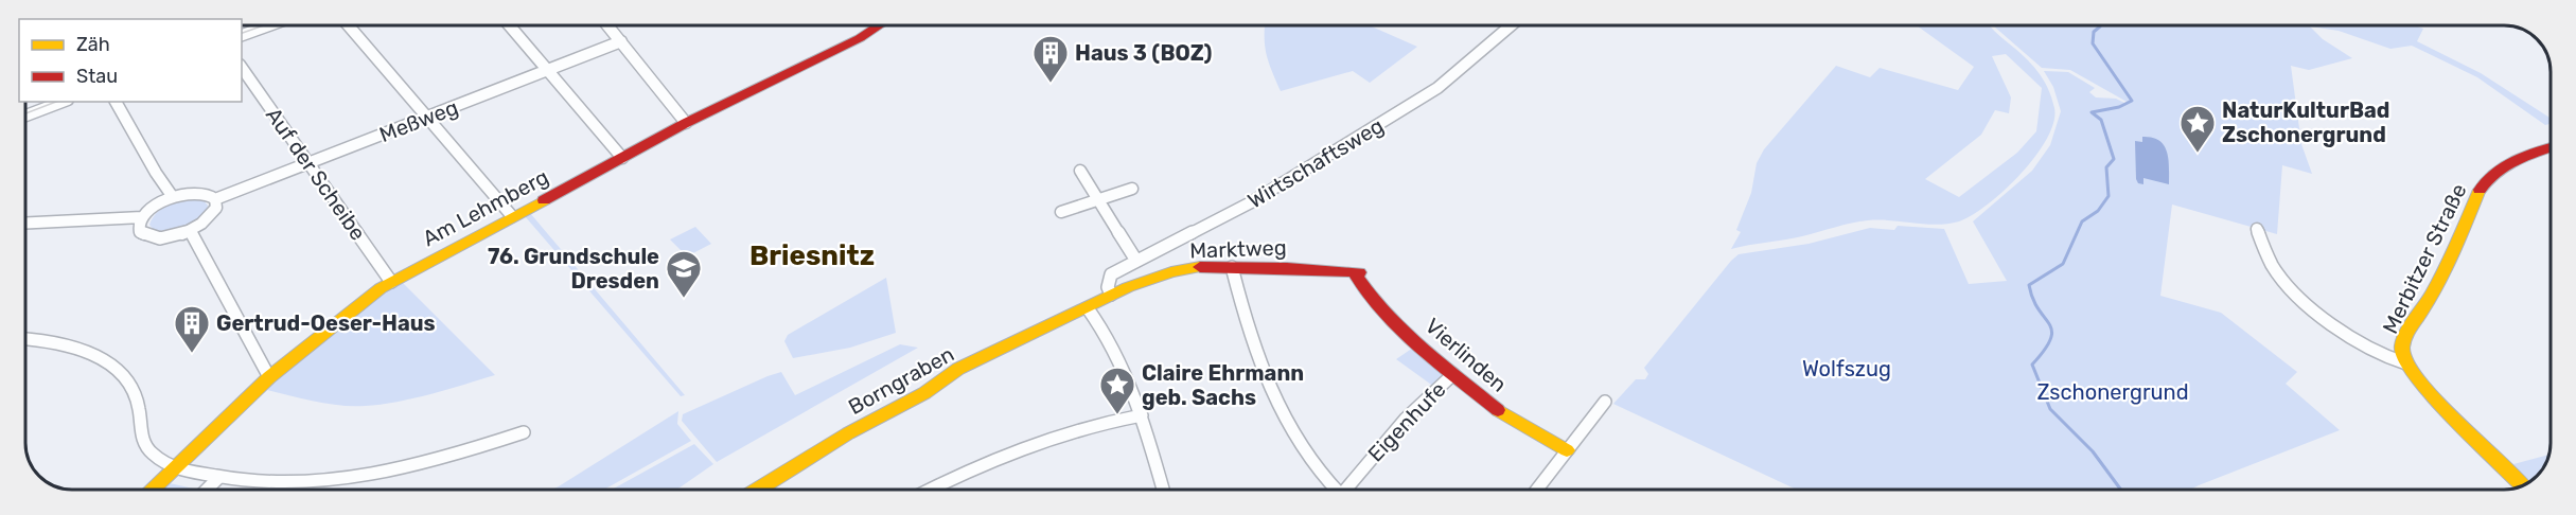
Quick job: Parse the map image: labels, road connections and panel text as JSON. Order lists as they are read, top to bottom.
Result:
{
  "streets": {
    "street": [
      "Meßweg",
      "Wirtschaftsweg",
      "Auf der Scheibe",
      "Am Lehmberg",
      "Marktweg",
      "Merbitzer Straße",
      "Vierlinden",
      "Borngraben",
      "Eigenhufe"
    ]
  },
  "crossings": [
    ["Meßweg", "Auf der Scheibe"],
    ["Wirtschaftsweg", "Marktweg"],
    ["Auf der Scheibe", "Am Lehmberg"],
    ["Marktweg", "Vierlinden"],
    ["Marktweg", "Borngraben"],
    ["Vierlinden", "Eigenhufe"]
  ],
  "districts": ["Briesnitz"],
  "parks": ["Wolfszug", "Zschonergrund"],
  "places": {
    "building": ["Haus 3 (BOZ)", "Gertrud-Oeser-Haus"],
    "place": ["NaturKulturBad Zschonergrund", "Claire Ehrmann geb. Sachs"],
    "school or university": ["76. Grundschule Dresden"]
  },
  "legend": ["Zäh", "Stau"]
}
